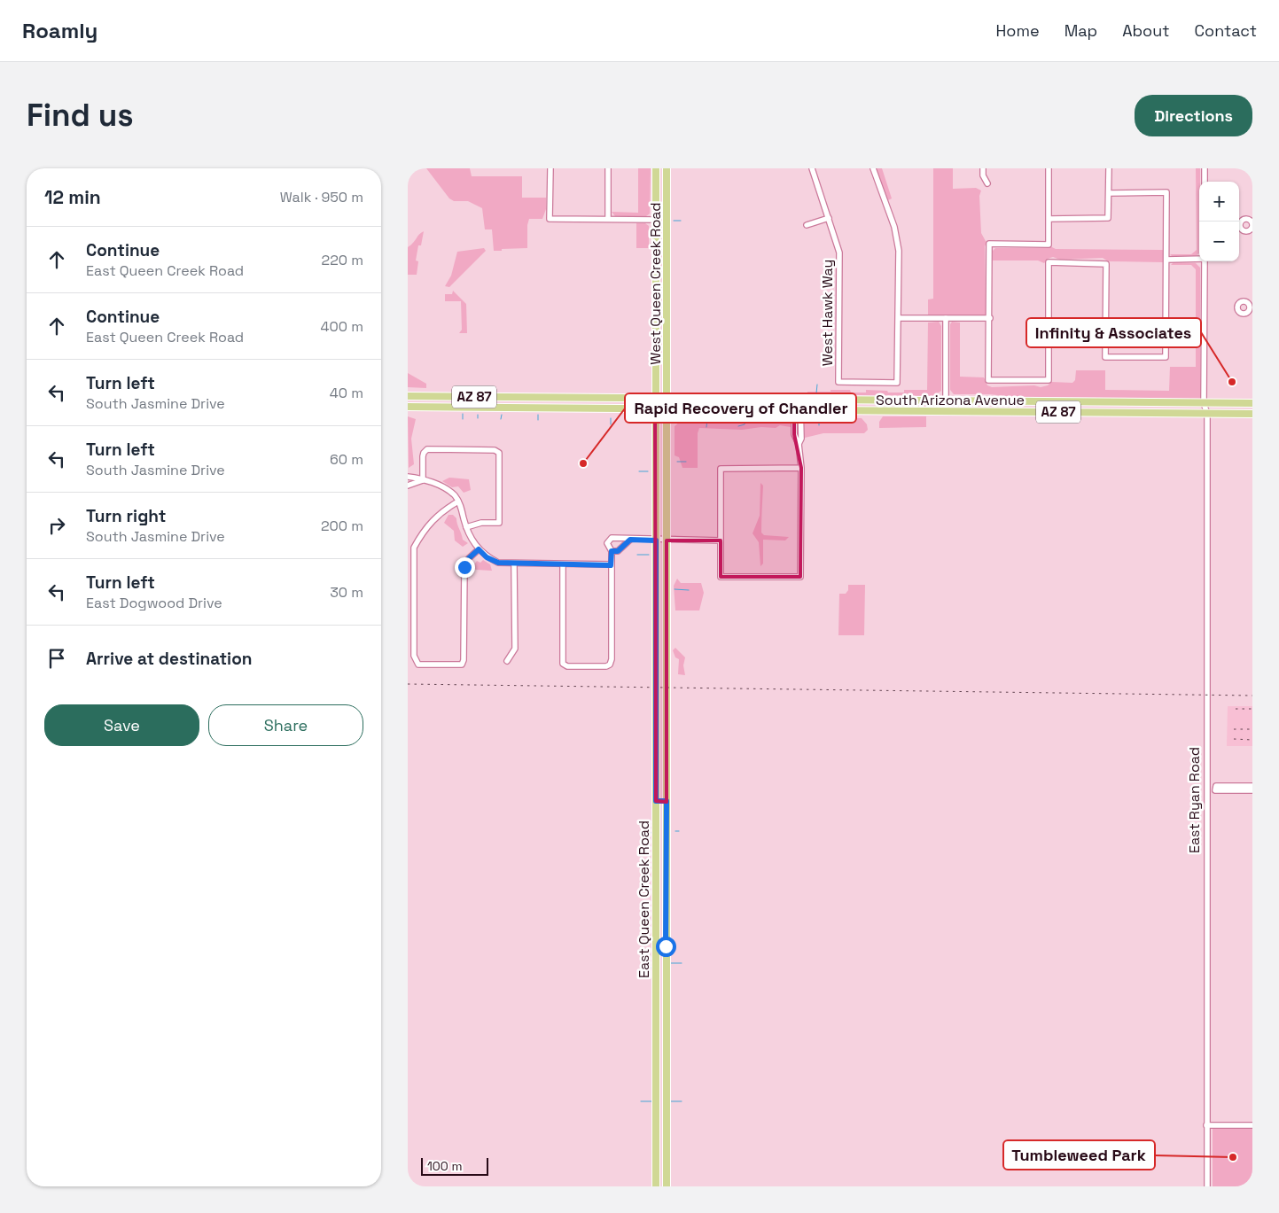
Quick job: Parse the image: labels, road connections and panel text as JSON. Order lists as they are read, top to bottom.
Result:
{
  "streets": {
    "main road": [
      "West Queen Creek Road",
      "AZ 87",
      "South Arizona Avenue",
      "East Queen Creek Road"
    ],
    "street": ["West Hawk Way", "East Ryan Road"]
  },
  "crossings": [
    ["West Queen Creek Road", "South Arizona Avenue"],
    ["West Queen Creek Road", "East Queen Creek Road"],
    ["South Arizona Avenue", "East Ryan Road"],
    ["South Arizona Avenue", "East Queen Creek Road"]
  ],
  "places": ["Infinity & Associates", "Rapid Recovery of Chandler", "Tumbleweed Park"],
  "scale_bar": "100 m",
  "page": {
    "header": "Roamly",
    "nav": [
      "Home",
      "Map",
      "About",
      "Contact"
    ],
    "buttons": [
      "Directions",
      ["Save", "Share"]
    ],
    "title": "Find us",
    "heading": ["12 min", "Walk · 950 m"],
    "map_buttons": ["+", "−"],
    "list": [
      ["Continue", "East Queen Creek Road", "220 m"],
      ["Continue", "East Queen Creek Road", "400 m"],
      ["Turn left", "South Jasmine Drive", "40 m"],
      ["Turn left", "South Jasmine Drive", "60 m"],
      ["Turn right", "South Jasmine Drive", "200 m"],
      ["Turn left", "East Dogwood Drive", "30 m"],
      "Arrive at destination"
    ],
    "scale": "100 m"
  }
}
